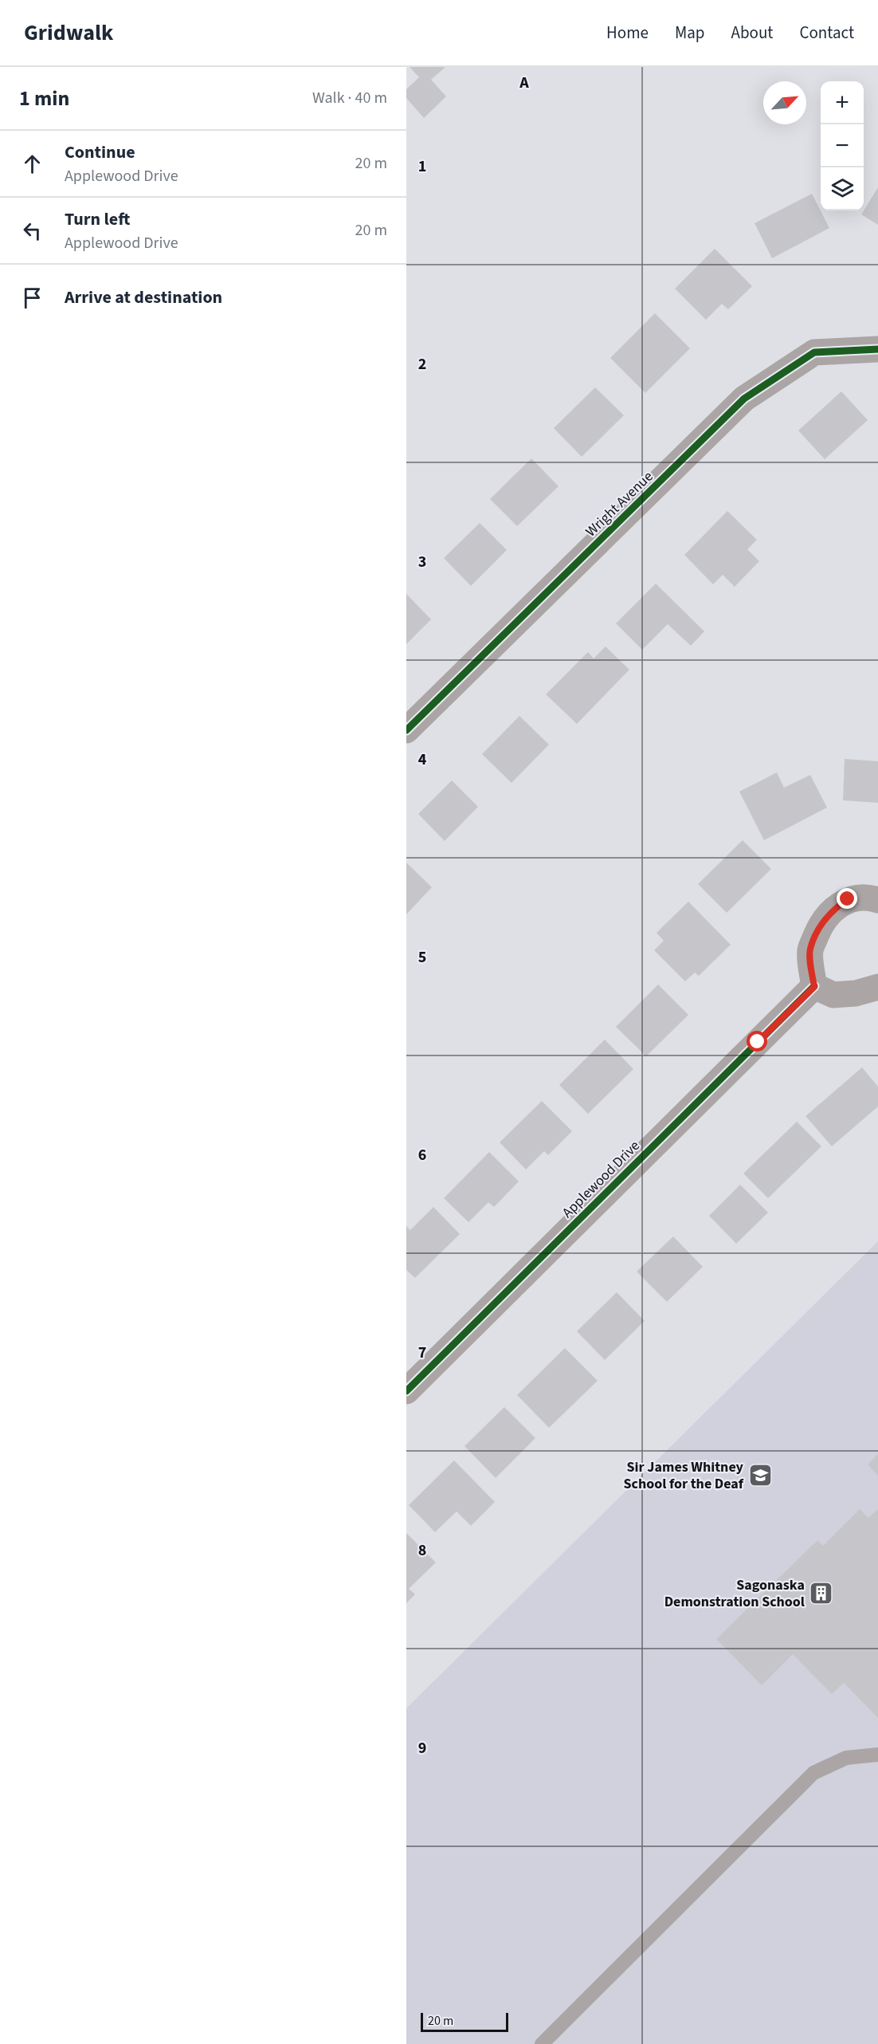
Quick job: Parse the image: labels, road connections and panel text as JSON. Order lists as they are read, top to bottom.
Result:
{
  "streets": {
    "street": ["Wright Avenue", "Applewood Drive"]
  },
  "places": {
    "school or university": ["Sir James Whitney School for the Deaf"],
    "building": ["Sagonaska Demonstration School"]
  },
  "scale_bar": "20 m",
  "north": "top right",
  "page": {
    "header": "Gridwalk",
    "nav": [
      "Home",
      "Map",
      "About",
      "Contact"
    ],
    "heading": ["1 min", "Walk · 40 m"],
    "map_buttons": ["+", "−"],
    "list": [
      ["Continue", "Applewood Drive", "20 m"],
      ["Turn left", "Applewood Drive", "20 m"],
      "Arrive at destination"
    ],
    "scale": "20 m"
  },
  "grid": {
    "columns": ["A"],
    "rows": [
      "1",
      "2",
      "3",
      "4",
      "5",
      "6",
      "7",
      "8",
      "9"
    ]
  }
}
